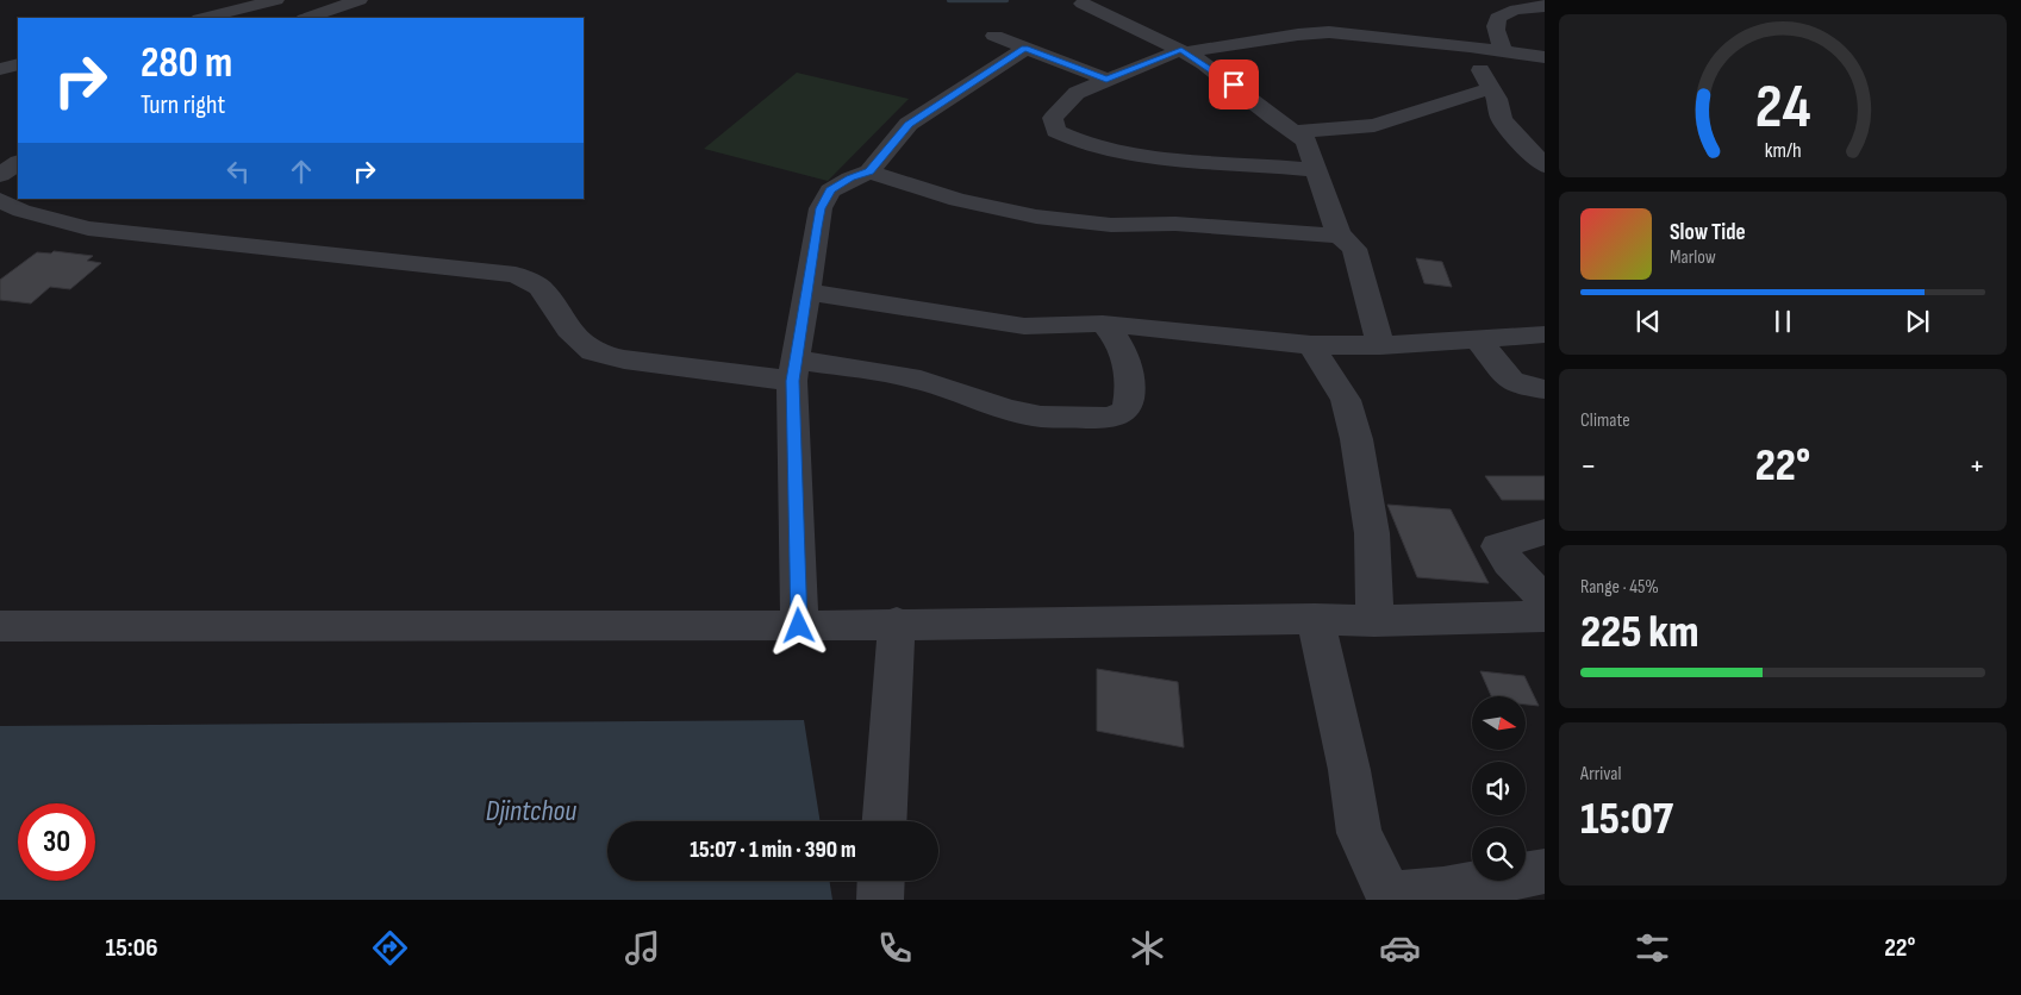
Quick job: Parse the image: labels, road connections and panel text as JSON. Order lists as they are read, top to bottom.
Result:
{
  "water": ["Djintchou"],
  "north": "right",
  "page": {
    "turn": ["280 m", "Turn right"],
    "song": ["Slow Tide", "Marlow"],
    "tile": [
      "Climate",
      ["Range · 45%", "225 km"],
      ["Arrival", "15:07"]
    ],
    "heat": ["−", "22°", "+"],
    "limit": "30",
    "trip": "15:07 · 1 min · 390 m",
    "tabs": ["15:06", "22°"],
    "gauge": ["24", "km/h"]
  }
}
